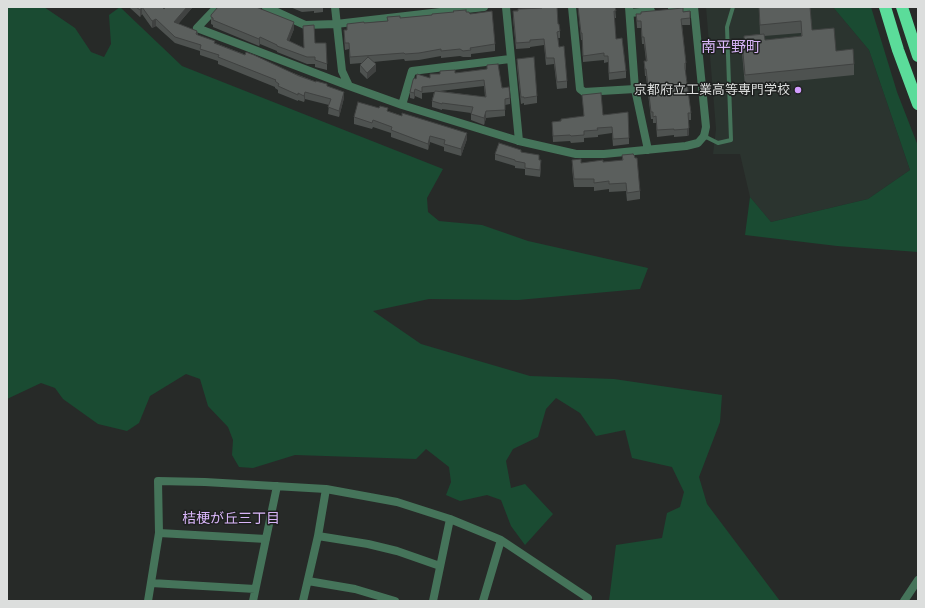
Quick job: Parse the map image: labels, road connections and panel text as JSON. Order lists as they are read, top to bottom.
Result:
{
  "districts": ["南平野町", "桔梗が丘三丁目"],
  "places": ["京都府立工業高等専門学校"]
}
